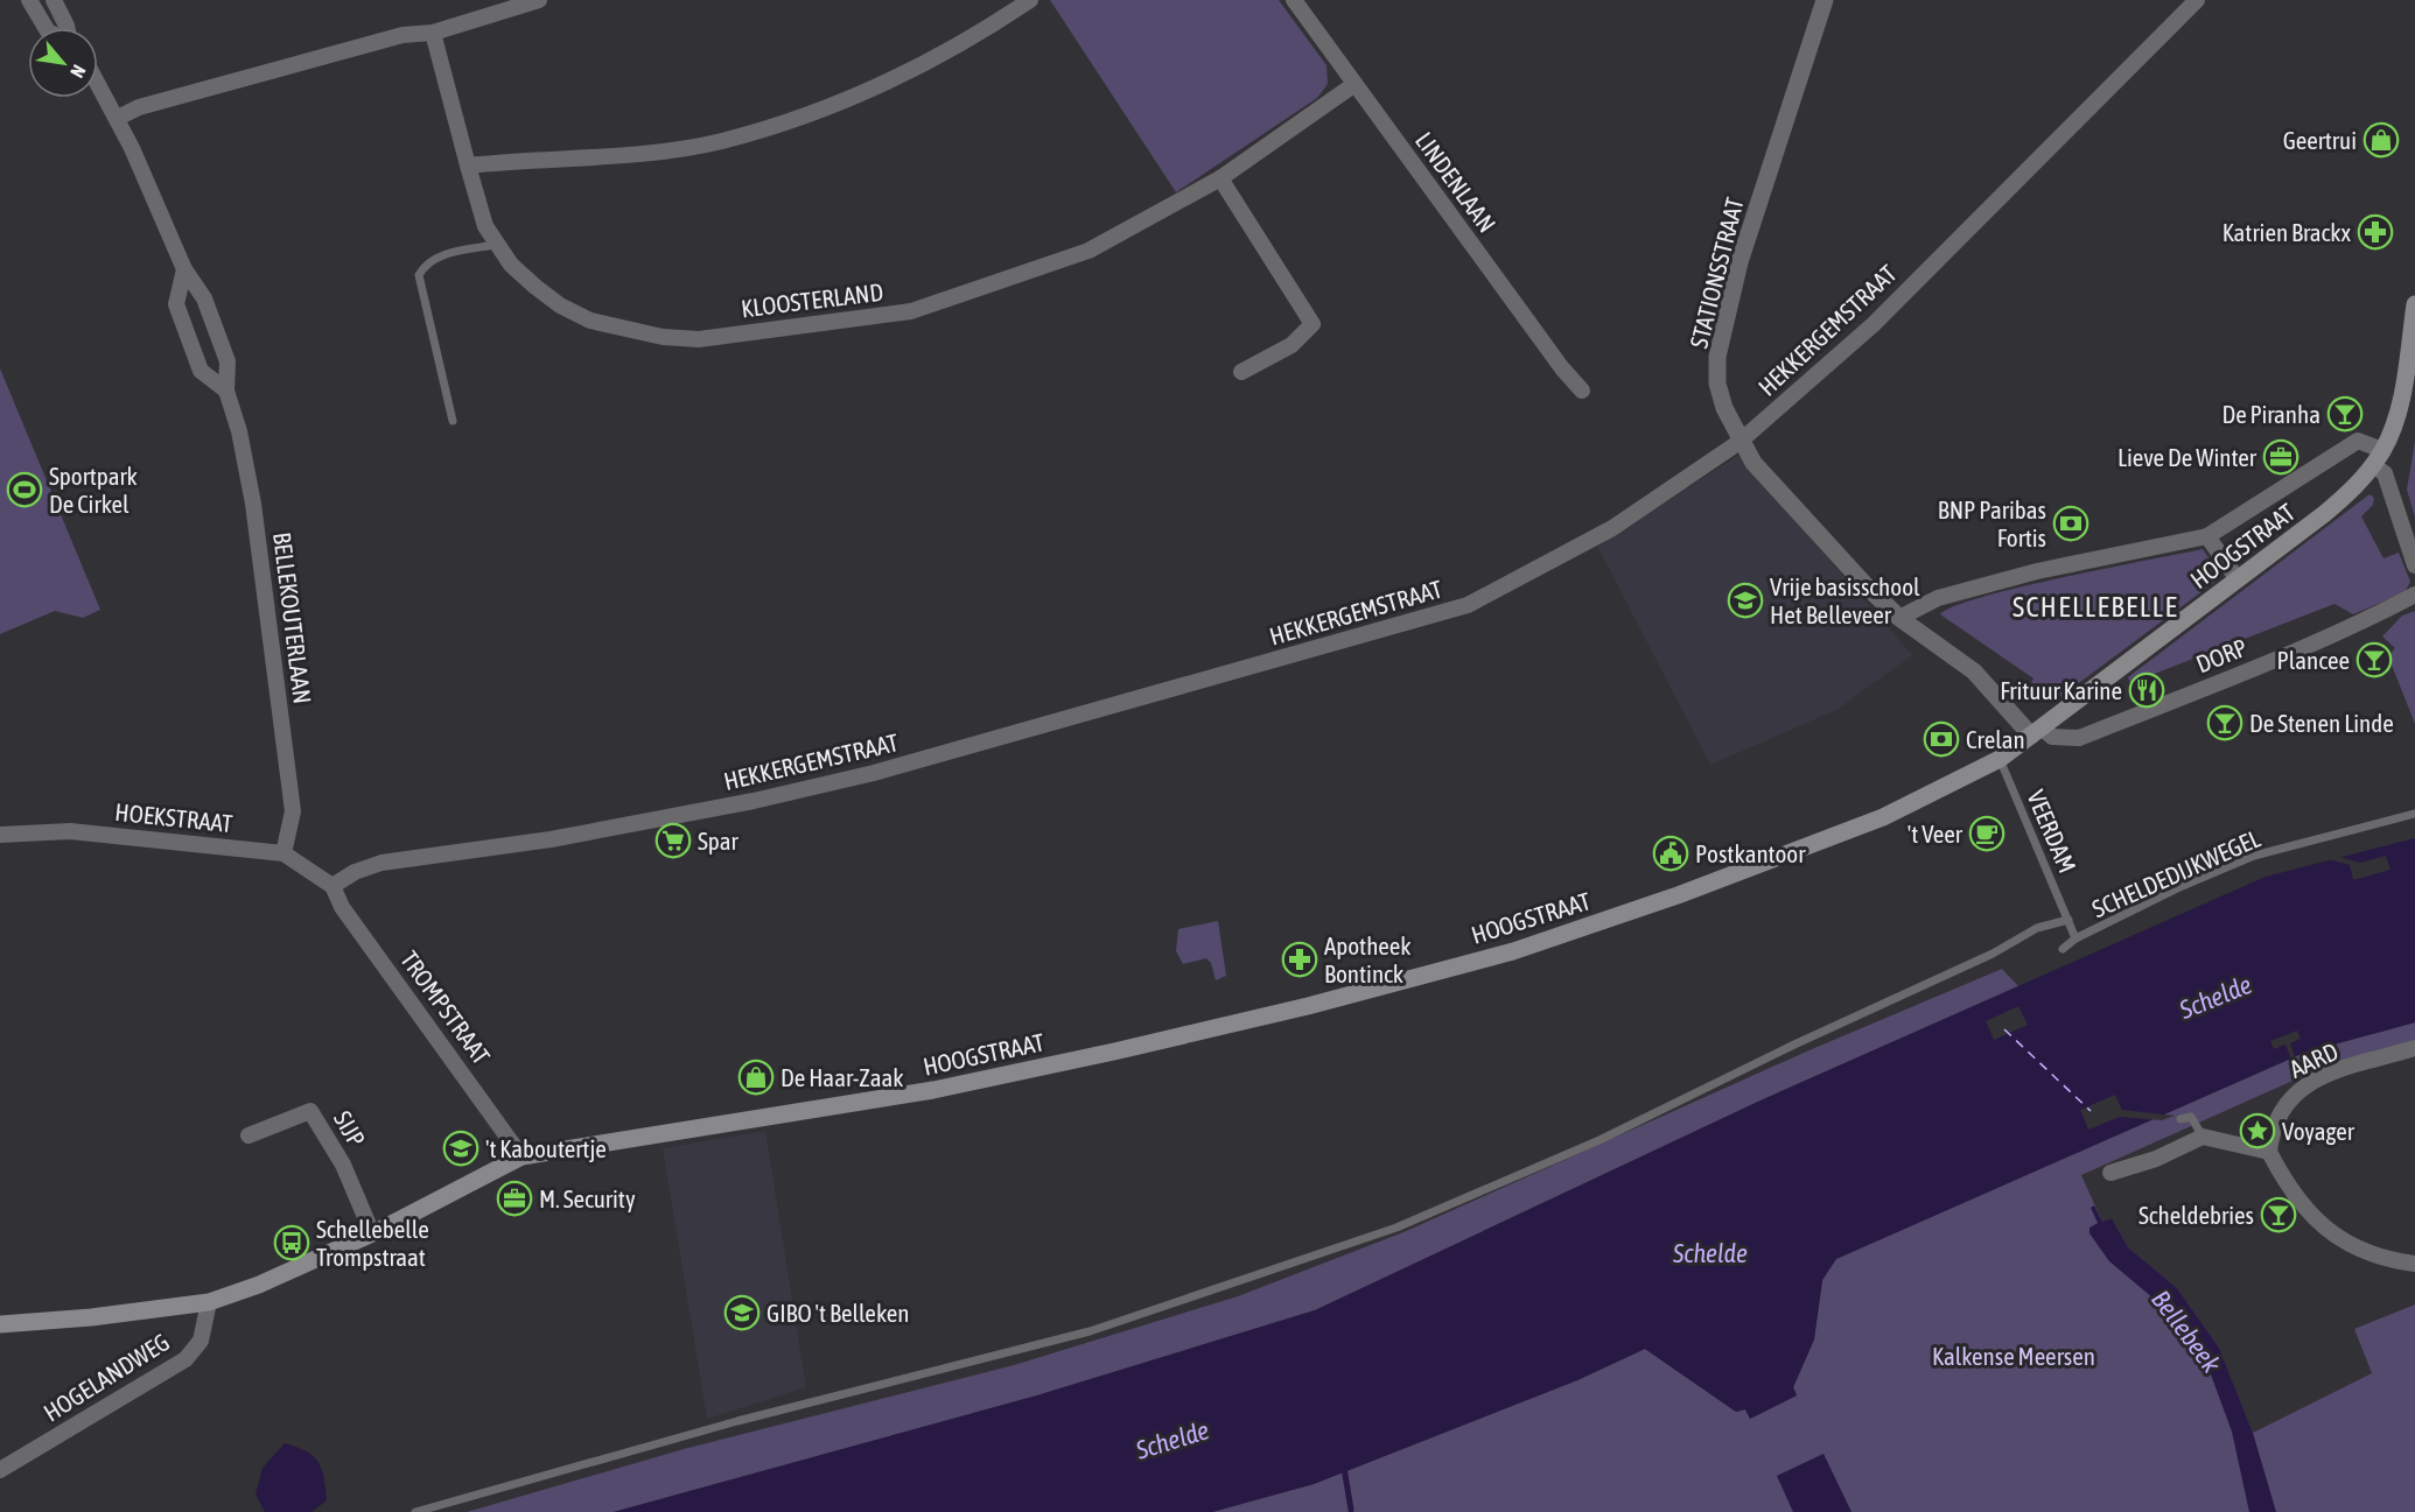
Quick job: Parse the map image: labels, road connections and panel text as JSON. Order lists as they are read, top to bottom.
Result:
{
  "streets": {
    "main road": ["HOOGSTRAAT"],
    "street": [
      "LINDENLAAN",
      "STATIONSSTRAAT",
      "KLOOSTERLAND",
      "HEKKERGEMSTRAAT",
      "BELLEKOUTERLAAN",
      "DORP",
      "HOEKSTRAAT",
      "TROMPSTRAAT",
      "AARD",
      "SIJP",
      "HOGELANDWEG"
    ],
    "lane": ["VEERDAM", "SCHELDEDIJKWEGEL"]
  },
  "crossings": [
    ["LINDENLAAN", "KLOOSTERLAND"],
    ["STATIONSSTRAAT", "HEKKERGEMSTRAAT"],
    ["STATIONSSTRAAT", "HOOGSTRAAT"],
    ["STATIONSSTRAAT", "DORP"],
    ["HEKKERGEMSTRAAT", "HOEKSTRAAT"],
    ["HEKKERGEMSTRAAT", "TROMPSTRAAT"],
    ["HOOGSTRAAT", "DORP"],
    ["HOOGSTRAAT", "VEERDAM"],
    ["HOOGSTRAAT", "TROMPSTRAAT"],
    ["HOOGSTRAAT", "SIJP"],
    ["HOOGSTRAAT", "HOGELANDWEG"],
    ["BELLEKOUTERLAAN", "HOEKSTRAAT"],
    ["HOEKSTRAAT", "TROMPSTRAAT"],
    ["VEERDAM", "SCHELDEDIJKWEGEL"]
  ],
  "districts": ["SCHELLEBELLE"],
  "water": ["Schelde", "Bellebeek"],
  "parks": ["Kalkense Meersen"],
  "places": {
    "shop": ["Geertrui", "De Haar-Zaak"],
    "pharmacy": ["Katrien Brackx", "Apotheek Bontinck"],
    "bar": [
      "De Piranha",
      "Plancee",
      "De Stenen Linde",
      "Scheldebries"
    ],
    "office": ["Lieve De Winter", "M. Security"],
    "sports": ["Sportpark De Cirkel"],
    "bank": ["BNP Paribas Fortis", "Crelan"],
    "school or university": ["Vrije basisschool Het Belleveer", "'t Kaboutertje", "GIBO 't Belleken"],
    "restaurant": ["Frituur Karine"],
    "cafe": ["'t Veer"],
    "supermarket": ["Spar"],
    "public building": ["Postkantoor"],
    "place": ["Voyager"],
    "bus stop": ["Schellebelle Trompstraat"]
  },
  "north": "bottom right"
}
